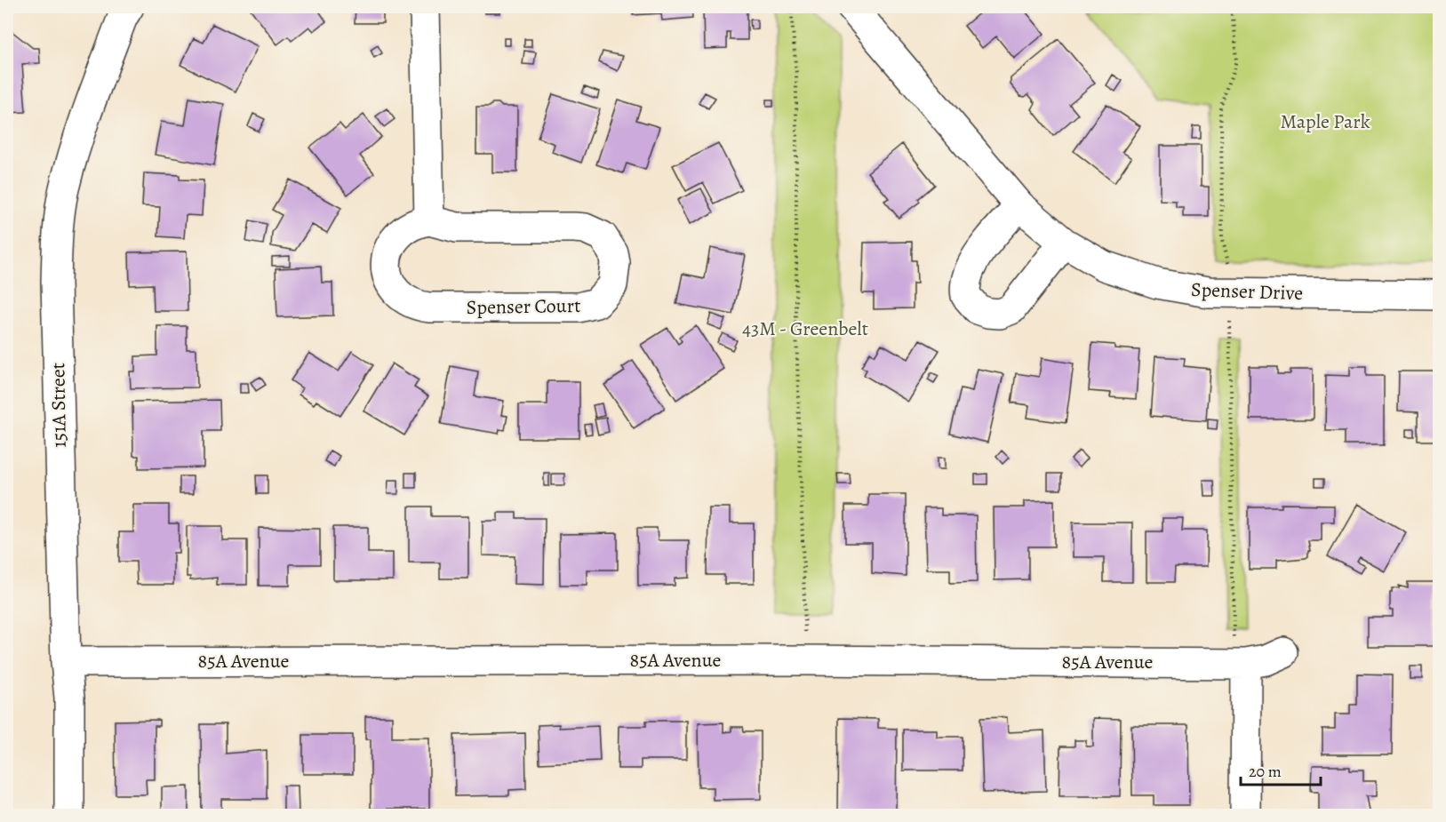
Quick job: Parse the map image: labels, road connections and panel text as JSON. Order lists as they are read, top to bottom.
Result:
{
  "streets": {
    "street": [
      "Spenser Drive",
      "Spenser Court",
      "151A Street",
      "85A Avenue"
    ]
  },
  "crossings": [
    ["151A Street", "85A Avenue"]
  ],
  "parks": ["Maple Park", "43M - Greenbelt"],
  "scale_bar": "20 m"
}
